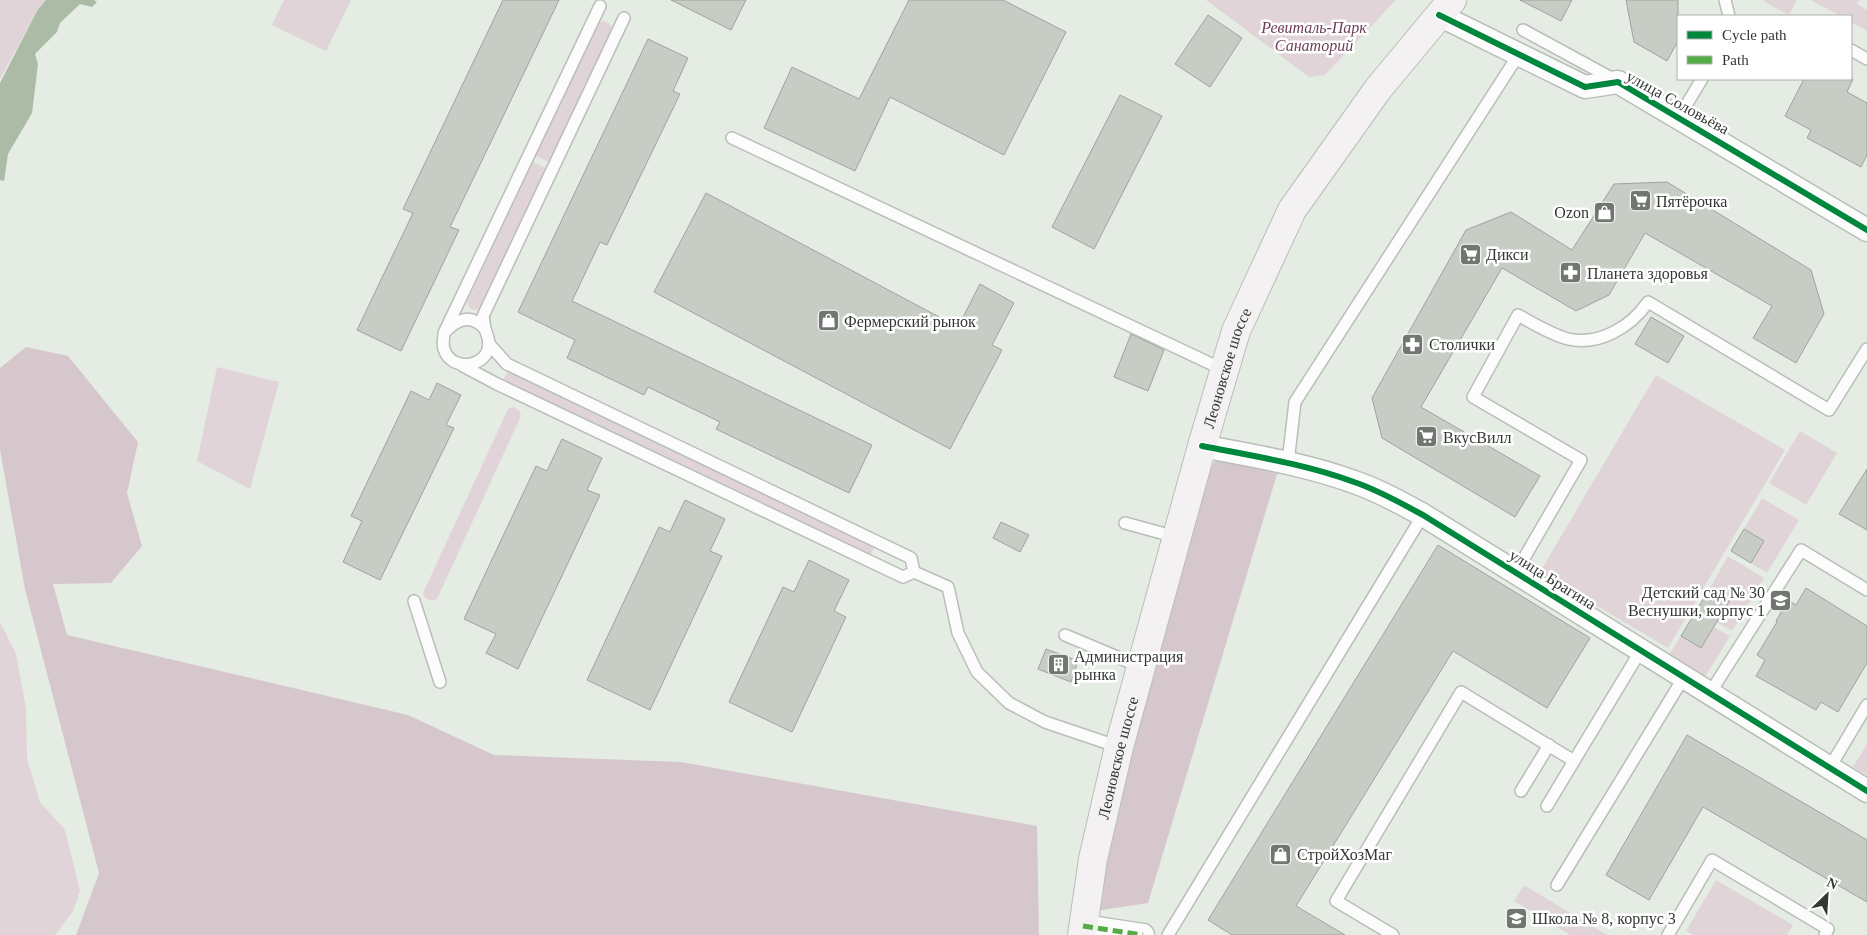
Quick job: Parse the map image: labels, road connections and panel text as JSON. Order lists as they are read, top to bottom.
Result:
{
  "streets": {
    "main road": ["Леоновское шоссе"],
    "street": ["улица Соловьёва", "улица Брагина"]
  },
  "crossings": [
    ["улица Соловьёва", "Леоновское шоссе"],
    ["Леоновское шоссе", "улица Брагина"]
  ],
  "parks": ["Ревиталь-Парк Санаторий"],
  "places": {
    "supermarket": ["Пятёрочка", "Дикси", "ВкусВилл"],
    "shop": ["Ozon", "Фермерский рынок", "СтройХозМаг"],
    "pharmacy": ["Планета здоровья", "Столички"],
    "school or university": ["Детский сад № 30 Веснушки, корпус 1", "Школа № 8, корпус 3"],
    "building": ["Администрация рынка"]
  },
  "legend": ["Cycle path", "Path"],
  "north": "top right"
}
